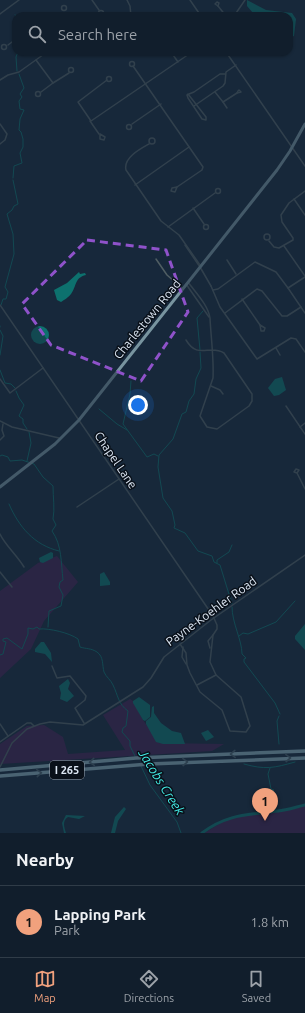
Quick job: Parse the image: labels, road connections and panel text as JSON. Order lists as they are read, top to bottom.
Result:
{
  "streets": {
    "highway": ["I 265"],
    "main road": ["Charlestown Road"],
    "street": ["Chapel Lane", "Payne-Koehler Road"]
  },
  "crossings": [
    ["Charlestown Road", "Chapel Lane"],
    ["Chapel Lane", "Payne-Koehler Road"]
  ],
  "water": ["Jacobs Creek"],
  "page": {
    "search": "Search here",
    "pins": "1",
    "heading": "Nearby",
    "list": [
      {
        "mark": "1",
        "name": "Lapping Park",
        "note": "Park",
        "value": "1.8 km"
      }
    ],
    "nav": ["Map", "Directions", "Saved"]
  }
}
